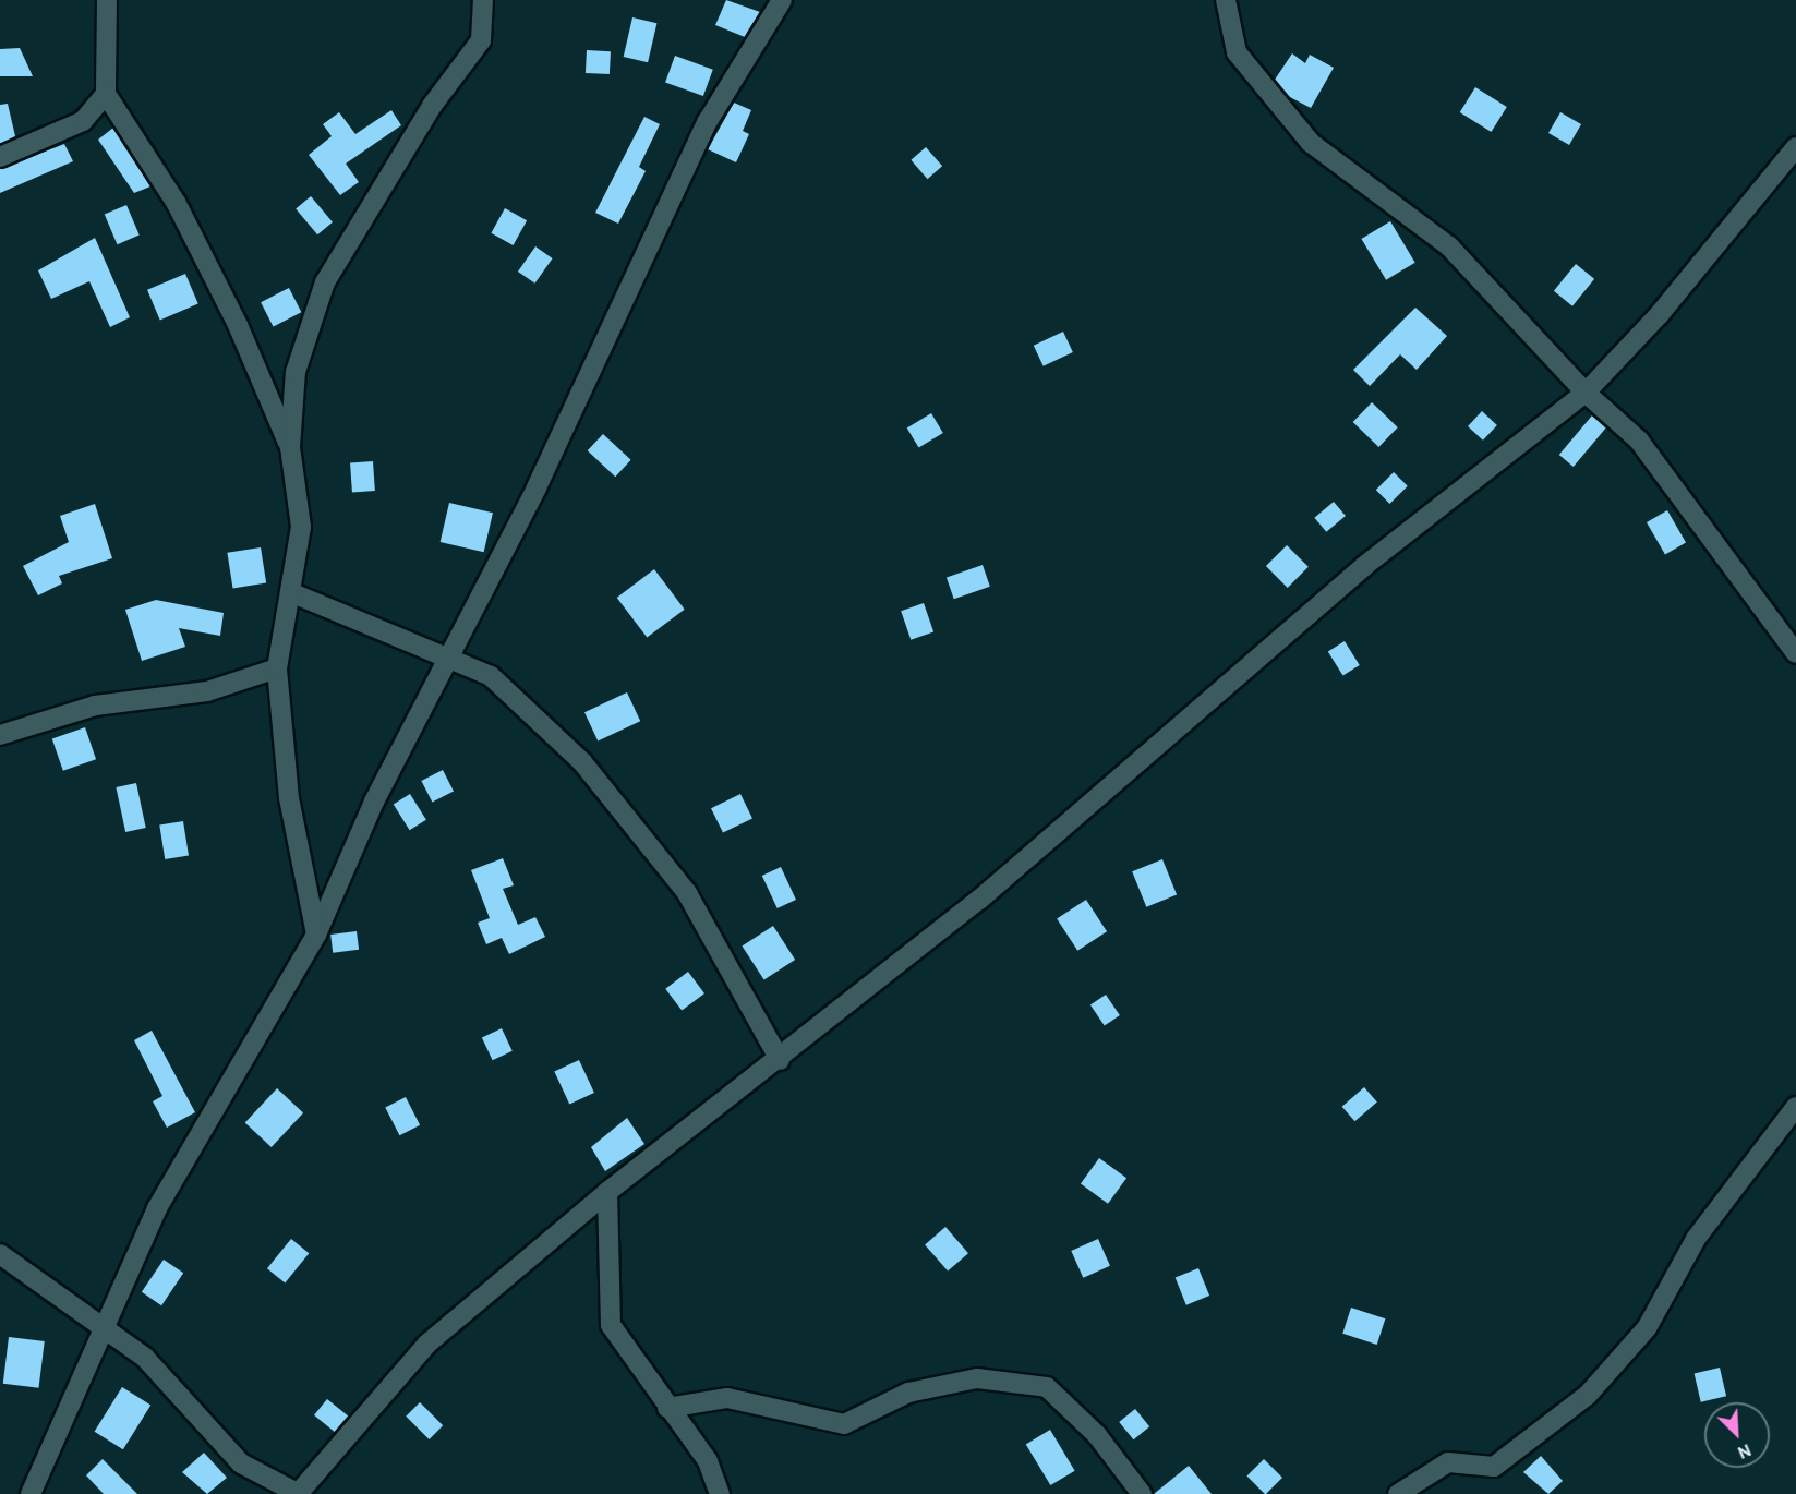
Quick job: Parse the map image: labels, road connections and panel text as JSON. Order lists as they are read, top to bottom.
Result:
{
  "north": "bottom right"
}
